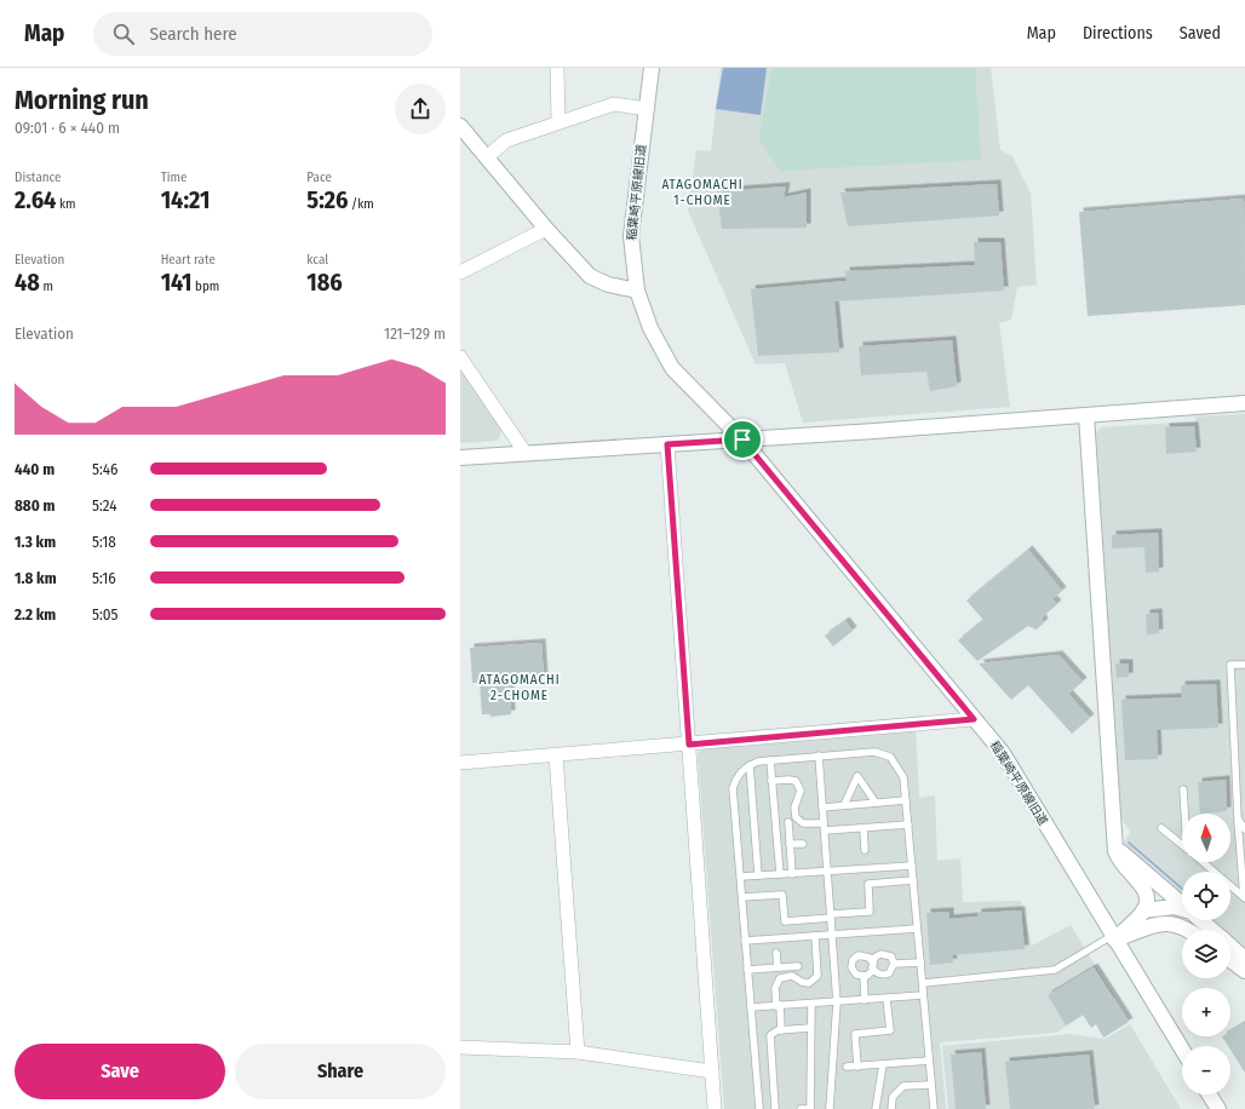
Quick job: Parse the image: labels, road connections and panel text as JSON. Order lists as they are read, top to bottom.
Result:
{
  "streets": {
    "street": ["稲葉崎平原線旧道"]
  },
  "districts": ["ATAGOMACHI 1-CHOME", "ATAGOMACHI 2-CHOME"],
  "north": "top",
  "page": {
    "header": "Map",
    "search": "Search here",
    "nav": ["Map", "Directions", "Saved"],
    "heading": ["Morning run", "09:01 · 6 × 440 m"],
    "stats": [
      ["Distance", "2.64 km"],
      ["Time", "14:21"],
      ["Pace", "5:26 /km"],
      ["Elevation", "48 m"],
      ["Heart rate", "141 bpm"],
      ["kcal", "186"]
    ],
    "chart": ["Elevation", "121–129 m"],
    "list": [
      {
        "name": "440 m",
        "note": "5:46"
      },
      {
        "name": "880 m",
        "note": "5:24"
      },
      {
        "name": "1.3 km",
        "note": "5:18"
      },
      {
        "name": "1.8 km",
        "note": "5:16"
      },
      {
        "name": "2.2 km",
        "note": "5:05"
      }
    ],
    "map_buttons": ["+", "−"],
    "buttons": ["Save", "Share"]
  }
}
